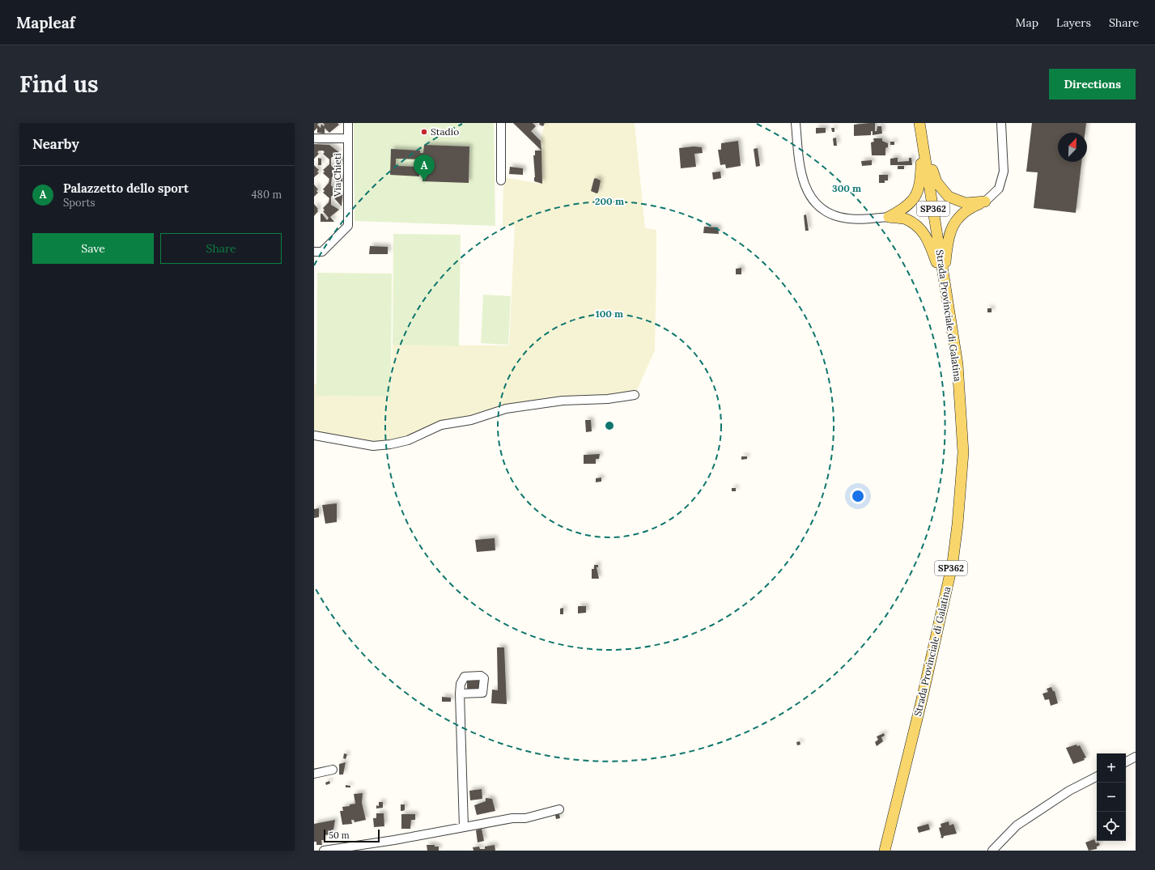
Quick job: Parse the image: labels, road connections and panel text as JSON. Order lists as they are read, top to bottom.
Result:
{
  "streets": {
    "main road": ["SP362", "Strada Provinciale di Galatina"],
    "street": ["Via Chieti"]
  },
  "places": ["Stadio"],
  "scale_bar": "50 m",
  "north": "top right",
  "page": {
    "header": "Mapleaf",
    "nav": ["Map", "Layers", "Share"],
    "buttons": [
      "Directions",
      ["Save", "Share"]
    ],
    "title": "Find us",
    "heading": "Nearby",
    "pins": "A",
    "list": [
      {
        "mark": "A",
        "name": "Palazzetto dello sport",
        "note": "Sports",
        "value": "480 m"
      }
    ],
    "map_buttons": ["+", "−"],
    "scale": "50 m"
  },
  "rings": ["300 m", "200 m", "100 m"]
}
